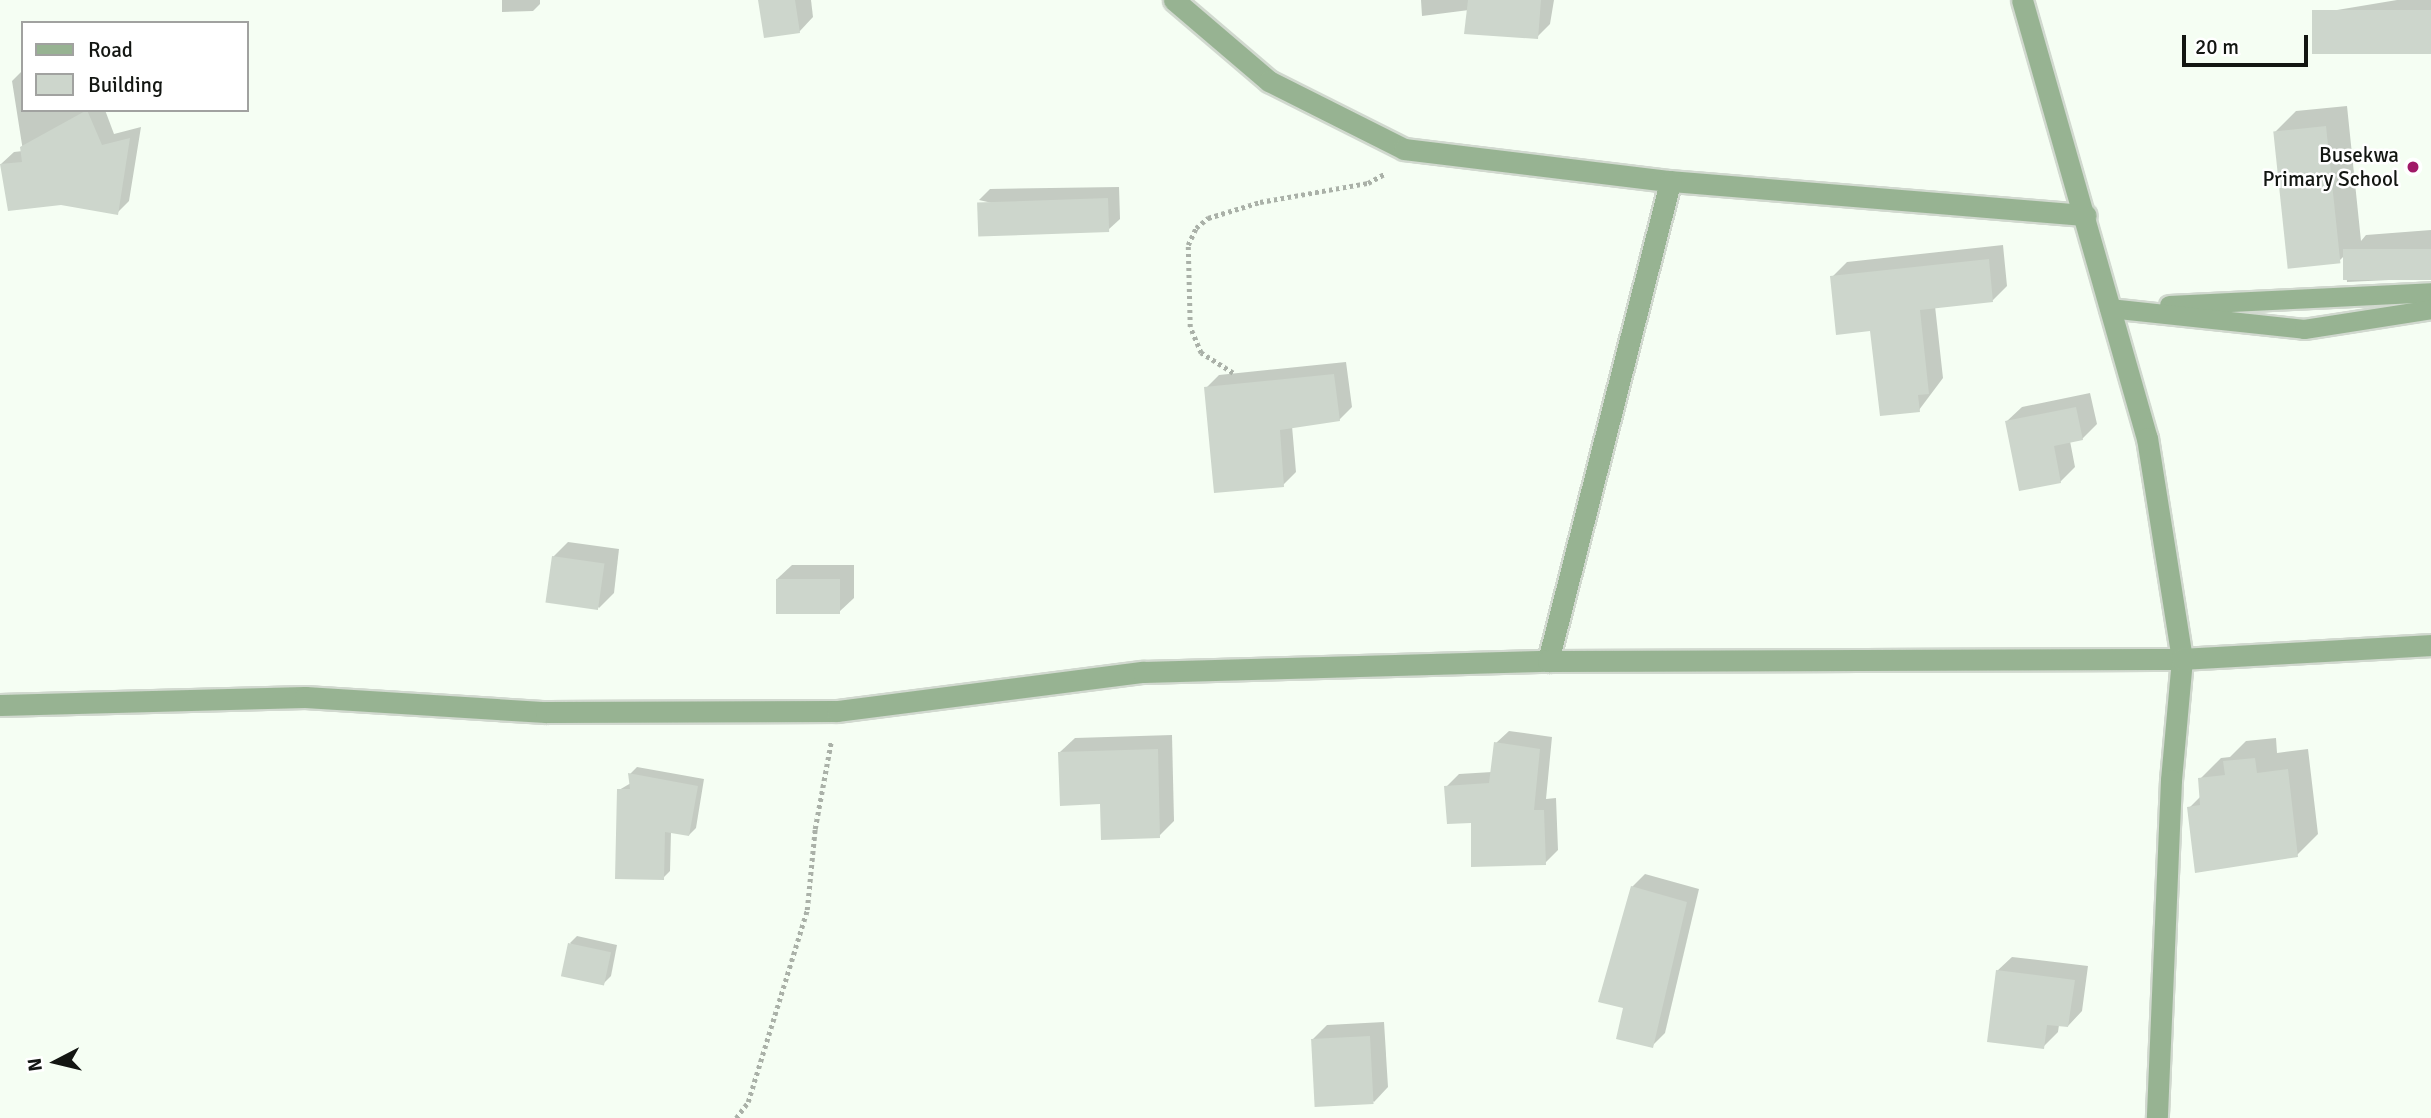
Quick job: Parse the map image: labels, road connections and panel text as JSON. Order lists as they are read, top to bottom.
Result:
{
  "places": ["Busekwa Primary School"],
  "legend": ["Road", "Building"],
  "scale_bar": "20 m",
  "north": "left"
}
